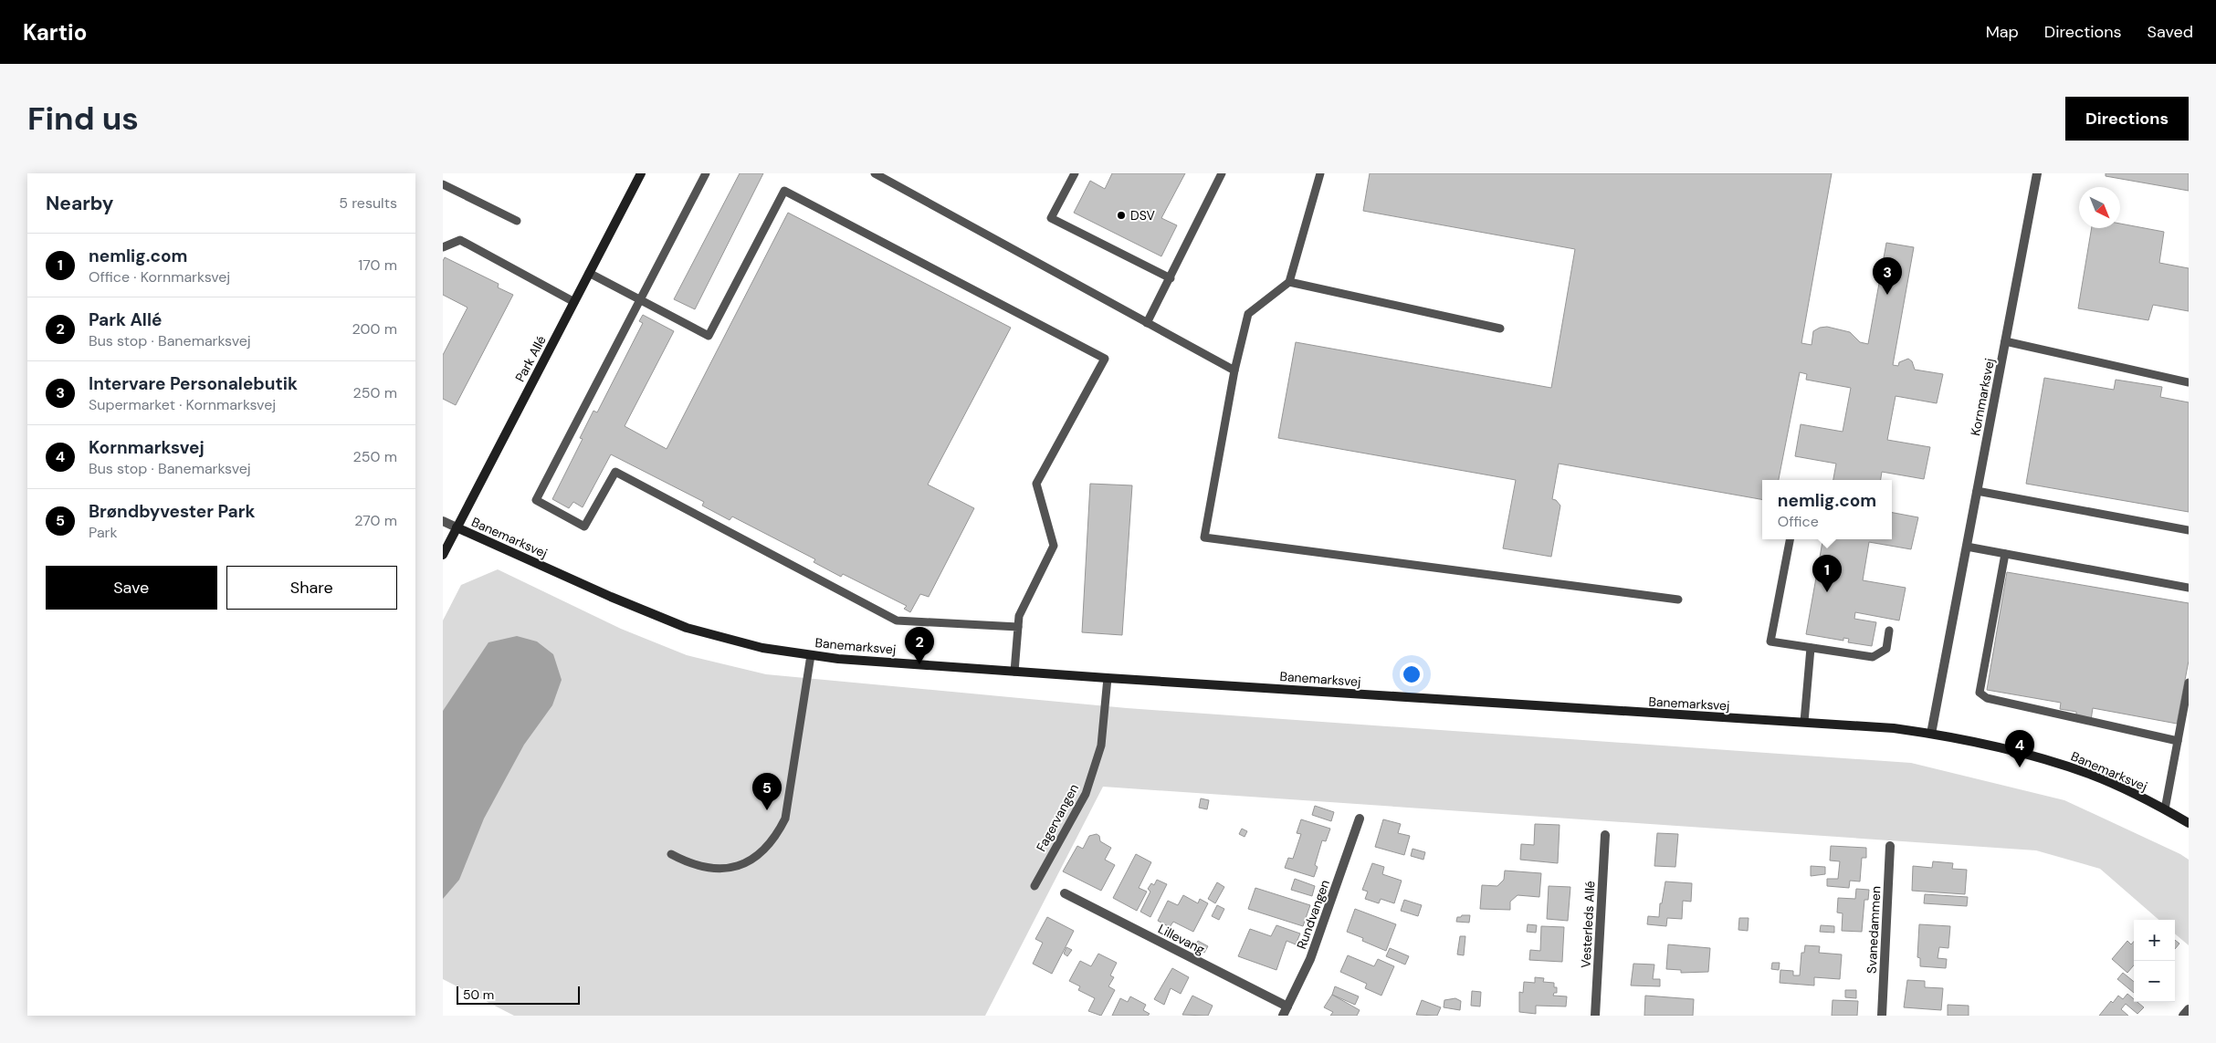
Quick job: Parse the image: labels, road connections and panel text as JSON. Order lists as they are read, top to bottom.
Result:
{
  "streets": {
    "street": [
      "Park Allé",
      "Kornmarksvej",
      "Banemarksvej",
      "Rundvangen",
      "Vesterleds Allé",
      "Svanedammen",
      "Lillevang"
    ],
    "lane": ["Fagervangen"]
  },
  "crossings": [
    ["Park Allé", "Banemarksvej"],
    ["Kornmarksvej", "Banemarksvej"],
    ["Banemarksvej", "Fagervangen"],
    ["Rundvangen", "Lillevang"]
  ],
  "places": ["DSV"],
  "scale_bar": "50 m",
  "north": "bottom right",
  "page": {
    "header": "Kartio",
    "nav": ["Map", "Directions", "Saved"],
    "buttons": [
      "Directions",
      ["Save", "Share"]
    ],
    "title": "Find us",
    "heading": ["Nearby", "5 results"],
    "list": [
      {
        "mark": "1",
        "name": "nemlig.com",
        "note": "Office · Kornmarksvej",
        "value": "170 m"
      },
      {
        "mark": "2",
        "name": "Park Allé",
        "note": "Bus stop · Banemarksvej",
        "value": "200 m"
      },
      {
        "mark": "3",
        "name": "Intervare Personalebutik",
        "note": "Supermarket · Kornmarksvej",
        "value": "250 m"
      },
      {
        "mark": "4",
        "name": "Kornmarksvej",
        "note": "Bus stop · Banemarksvej",
        "value": "250 m"
      },
      {
        "mark": "5",
        "name": "Brøndbyvester Park",
        "note": "Park",
        "value": "270 m"
      }
    ],
    "pins": [
      "3",
      "1",
      "2",
      "4",
      "5"
    ],
    "popup": ["nemlig.com", "Office"],
    "map_buttons": ["+", "−"],
    "scale": "50 m"
  }
}
